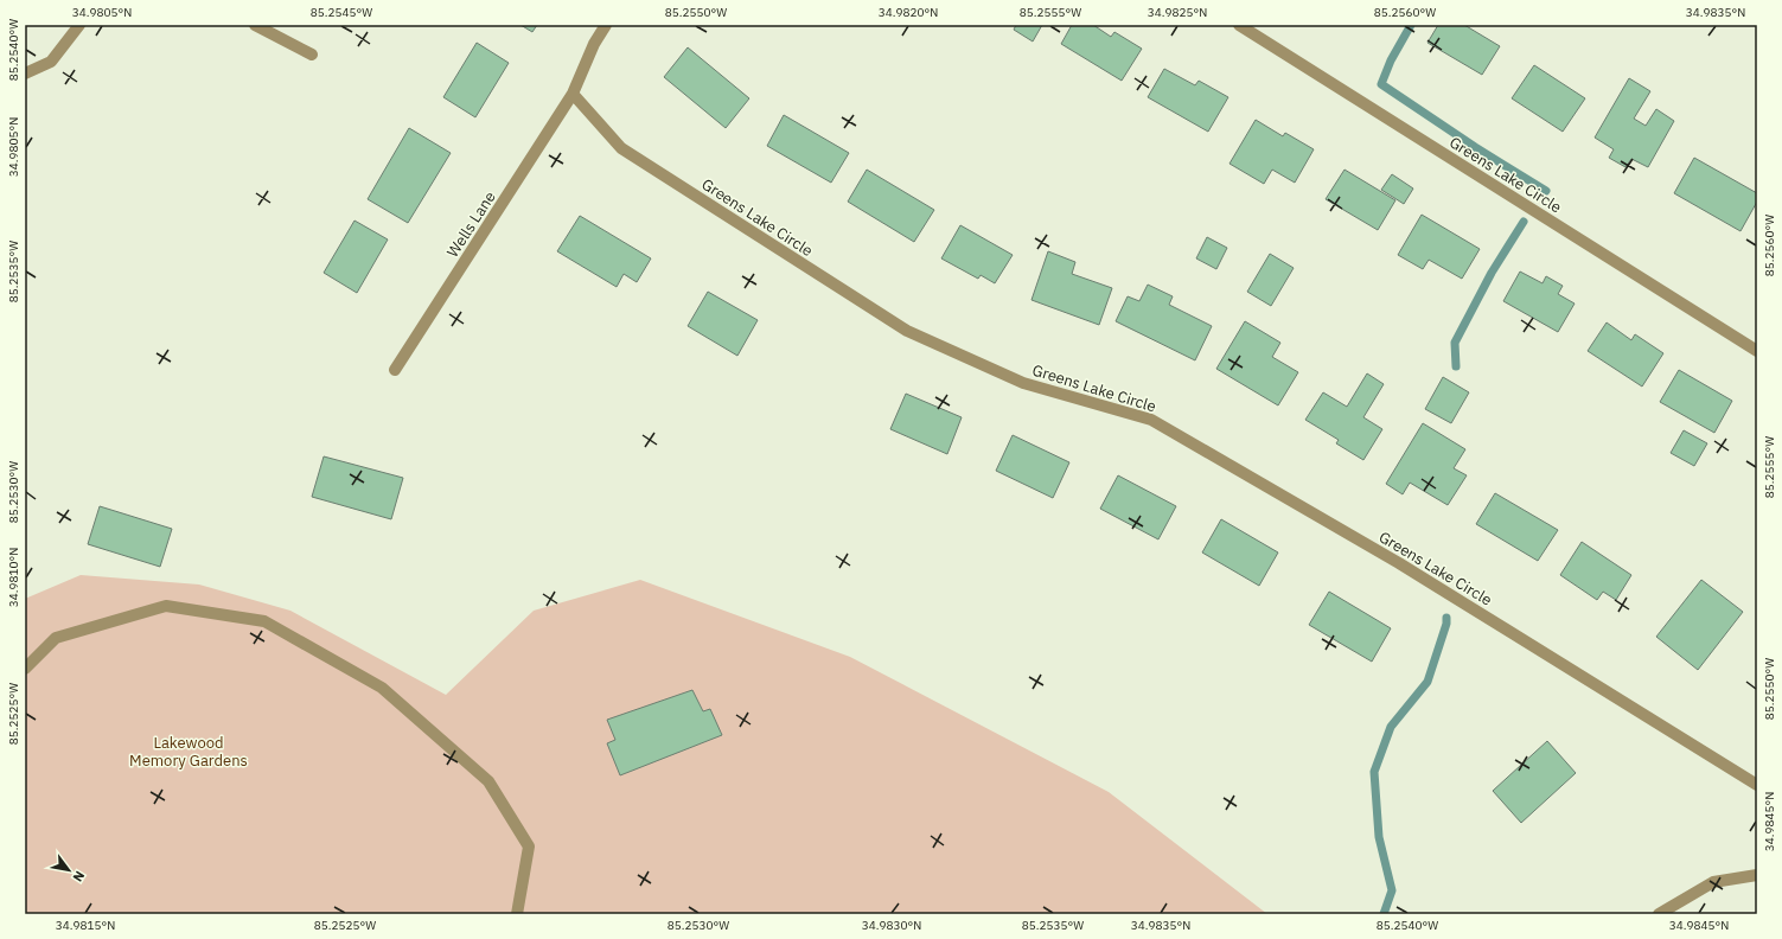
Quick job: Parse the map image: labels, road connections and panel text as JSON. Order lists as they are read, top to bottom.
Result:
{
  "streets": {
    "street": ["Greens Lake Circle", "Wells Lane"]
  },
  "crossings": [
    ["Greens Lake Circle", "Wells Lane"]
  ],
  "parks": ["Lakewood Memory Gardens"],
  "north": "bottom right",
  "coordinates": [
    "34.9805°N",
    "85.2545°W",
    "85.2550°W",
    "34.9820°N",
    "85.2555°W",
    "34.9825°N",
    "85.2560°W",
    "34.9835°N",
    "85.2540°W",
    "85.2535°W",
    "85.2530°W",
    "34.9810°N",
    "85.2525°W",
    "34.9845°N",
    "34.9815°N",
    "34.9830°N"
  ]
}
